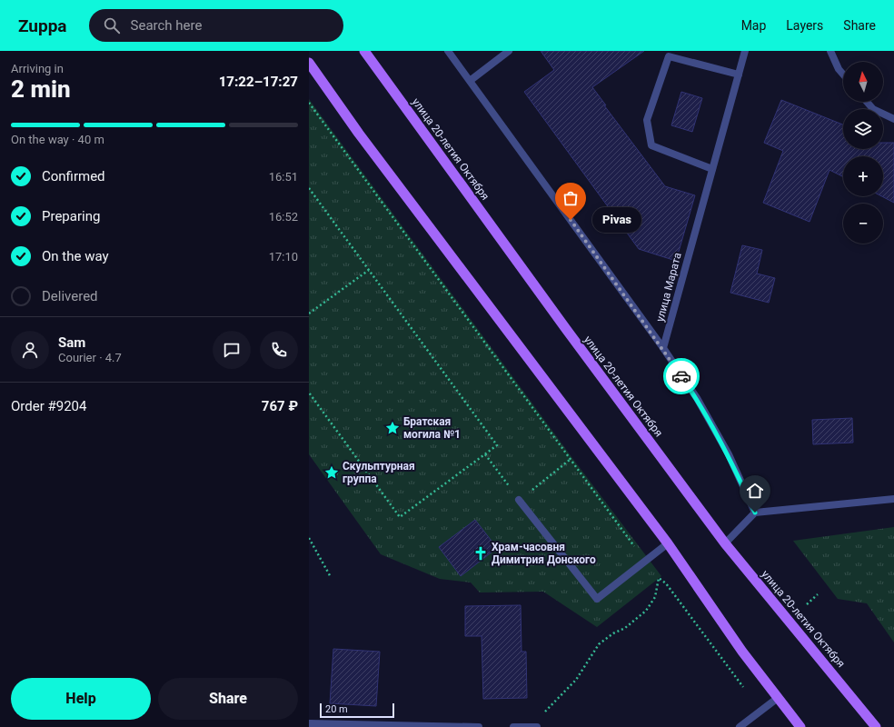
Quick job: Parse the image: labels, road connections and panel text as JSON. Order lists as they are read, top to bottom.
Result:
{
  "streets": {
    "main road": ["улица 20-летия Октября"],
    "street": ["улица Марата"]
  },
  "places": {
    "other": ["Pivas"],
    "place": ["Братская могила №1", "Скульптурная группа"],
    "church": ["Храм-часовня Димитрия Донского"]
  },
  "scale_bar": "20 m",
  "north": "top",
  "page": {
    "header": "Zuppa",
    "search": "Search here",
    "nav": ["Map", "Layers", "Share"],
    "heading": ["2 min", "Arriving in", "17:22–17:27"],
    "panel": [
      "Sam",
      "Courier · 4.7",
      "Order #9204",
      "767 ₽"
    ],
    "map_buttons": ["+", "−"],
    "bar": "On the way · 40 m",
    "list": [
      ["Confirmed", "16:51"],
      ["Preparing", "16:52"],
      ["On the way", "17:10"],
      "Delivered"
    ],
    "bubble": "Pivas",
    "buttons": ["Help", "Share"],
    "scale": "20 m"
  }
}
